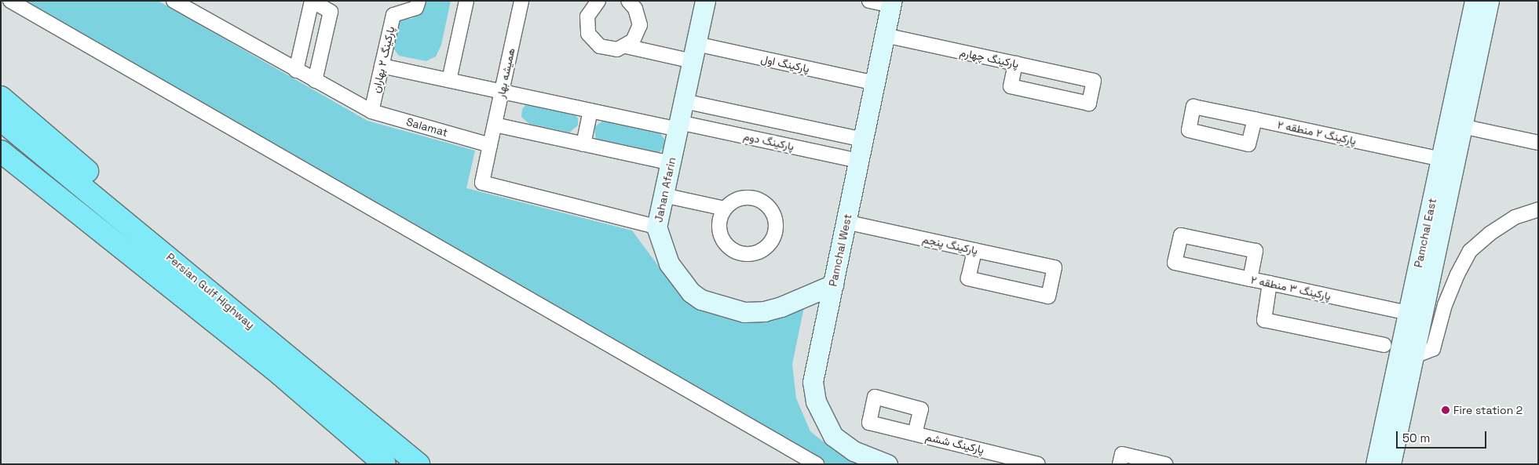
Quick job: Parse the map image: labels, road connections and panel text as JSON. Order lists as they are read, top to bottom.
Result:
{
  "streets": {
    "highway": ["Persian Gulf Highway"],
    "street": [
      "پارکینگ چهارم",
      "پارکینگ ۲ بهاران",
      "پارکینگ اول",
      "همیشه بهار",
      "Salamat",
      "پارکینگ ۲ منطقه ۲",
      "پارکینگ دوم",
      "Jahan Afarin",
      "Pamchal East",
      "پارکینگ پنجم",
      "Pamchal West",
      "پارکینگ ۳ منطقه ۲",
      "پارکینگ ششم"
    ]
  },
  "crossings": [
    ["پارکینگ چهارم", "Pamchal West"],
    ["پارکینگ ۲ بهاران", "Salamat"],
    ["پارکینگ ۲ بهاران", "پارکینگ دوم"],
    ["پارکینگ اول", "Jahan Afarin"],
    ["پارکینگ اول", "Pamchal West"],
    ["همیشه بهار", "Salamat"],
    ["همیشه بهار", "پارکینگ دوم"],
    ["پارکینگ ۲ منطقه ۲", "Pamchal East"],
    ["پارکینگ دوم", "Jahan Afarin"],
    ["پارکینگ دوم", "Pamchal West"],
    ["Jahan Afarin", "Pamchal West"],
    ["Pamchal East", "پارکینگ ۳ منطقه ۲"],
    ["پارکینگ پنجم", "Pamchal West"]
  ],
  "places": ["Fire station 2"],
  "scale_bar": "50 m"
}
